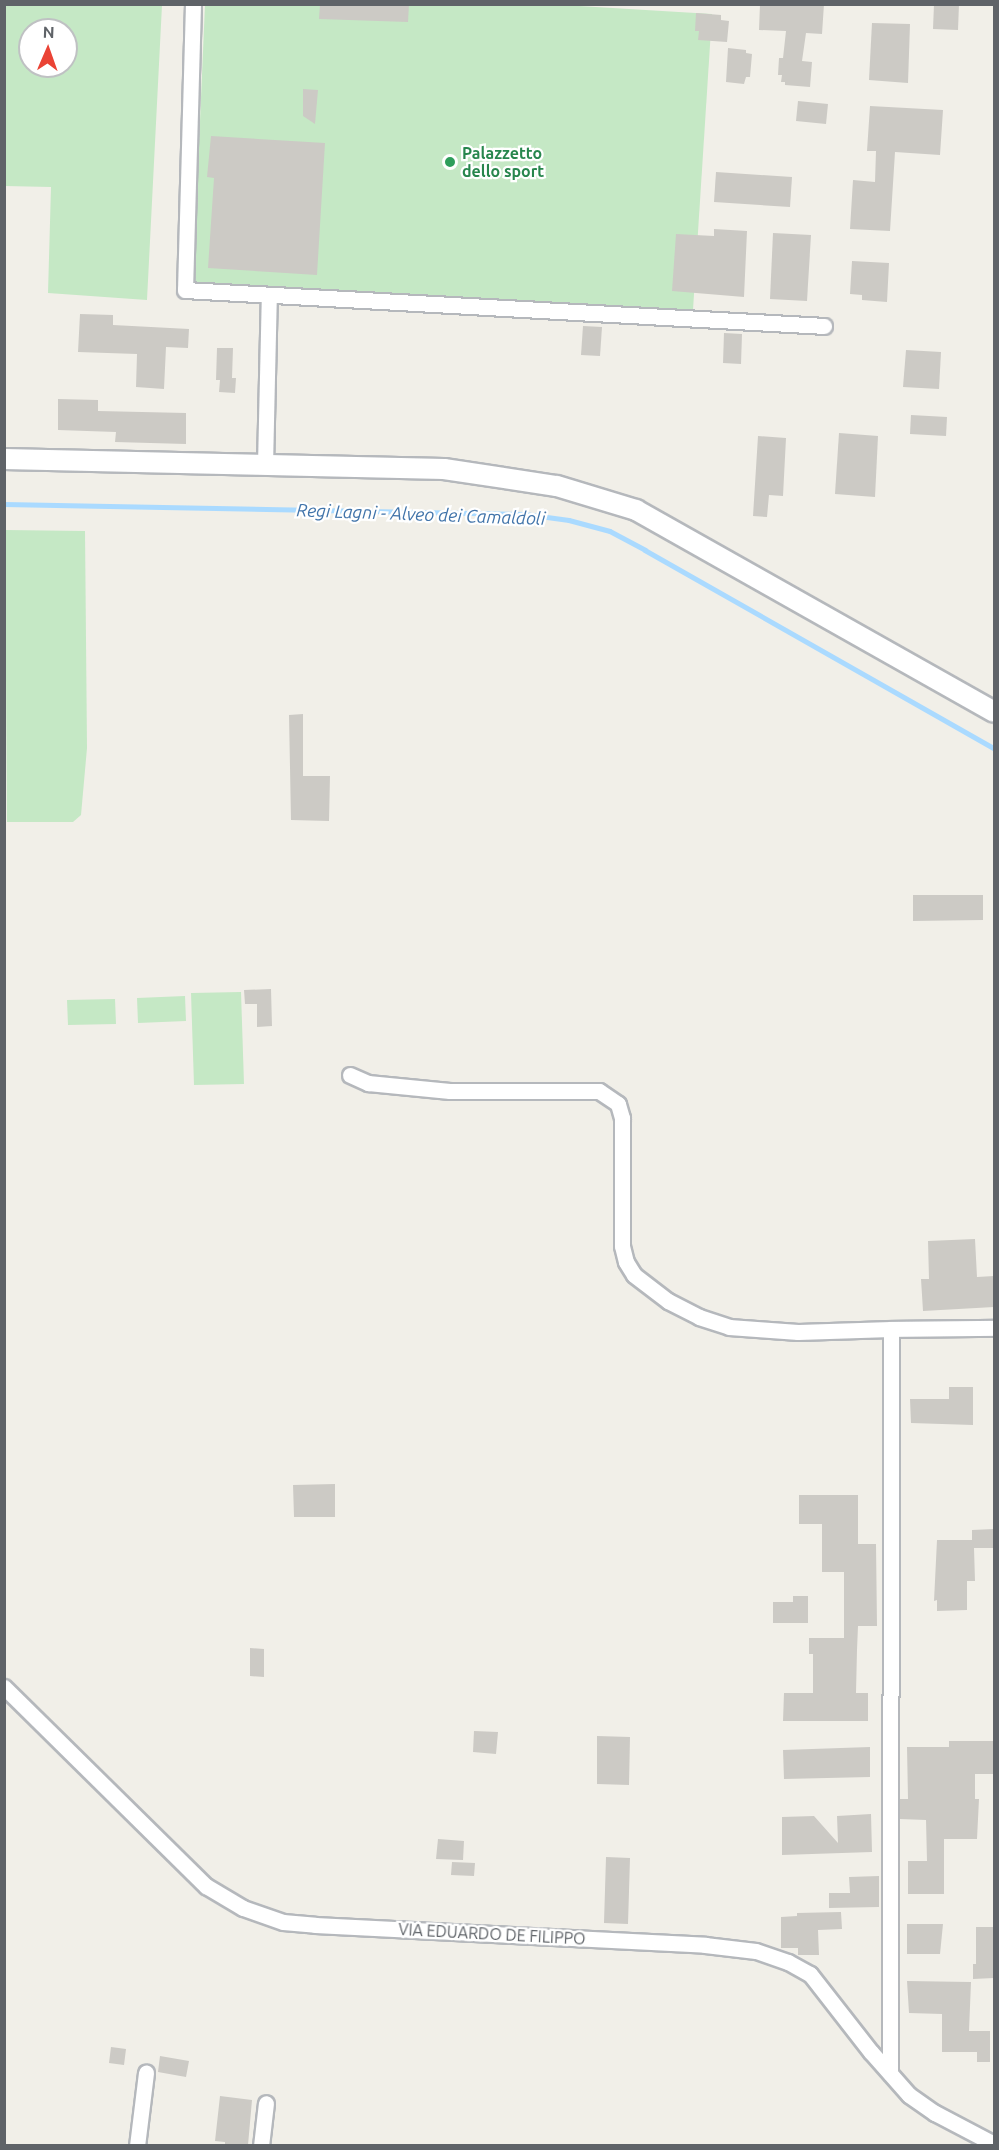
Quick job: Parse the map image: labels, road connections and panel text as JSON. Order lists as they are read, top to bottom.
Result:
{
  "streets": {
    "street": ["VIA EDUARDO DE FILIPPO"]
  },
  "water": ["Regi Lagni - Alveo dei Camaldoli"],
  "places": ["Palazzetto dello sport"],
  "north": "top"
}
